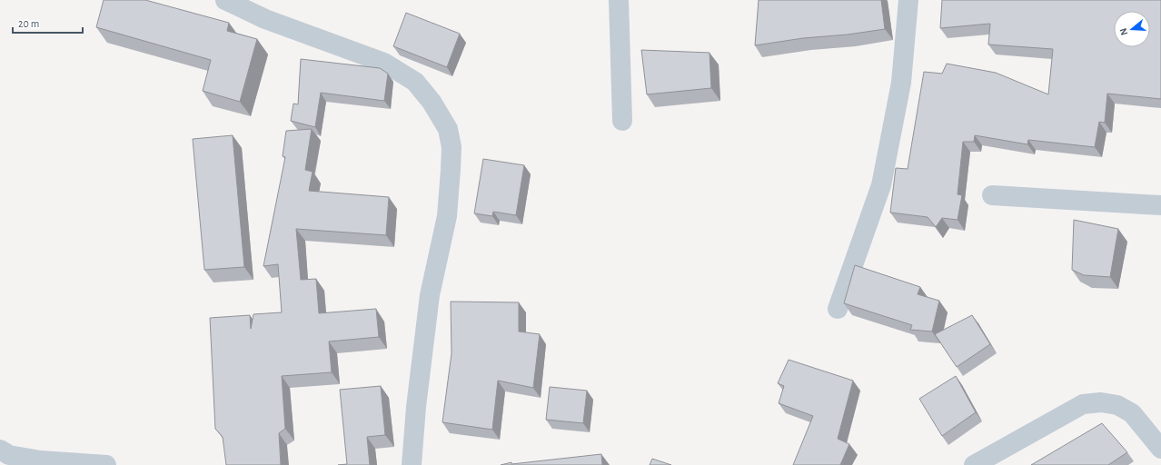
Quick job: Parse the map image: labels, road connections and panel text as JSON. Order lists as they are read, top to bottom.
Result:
{
  "scale_bar": "20 m",
  "north": "left"
}
